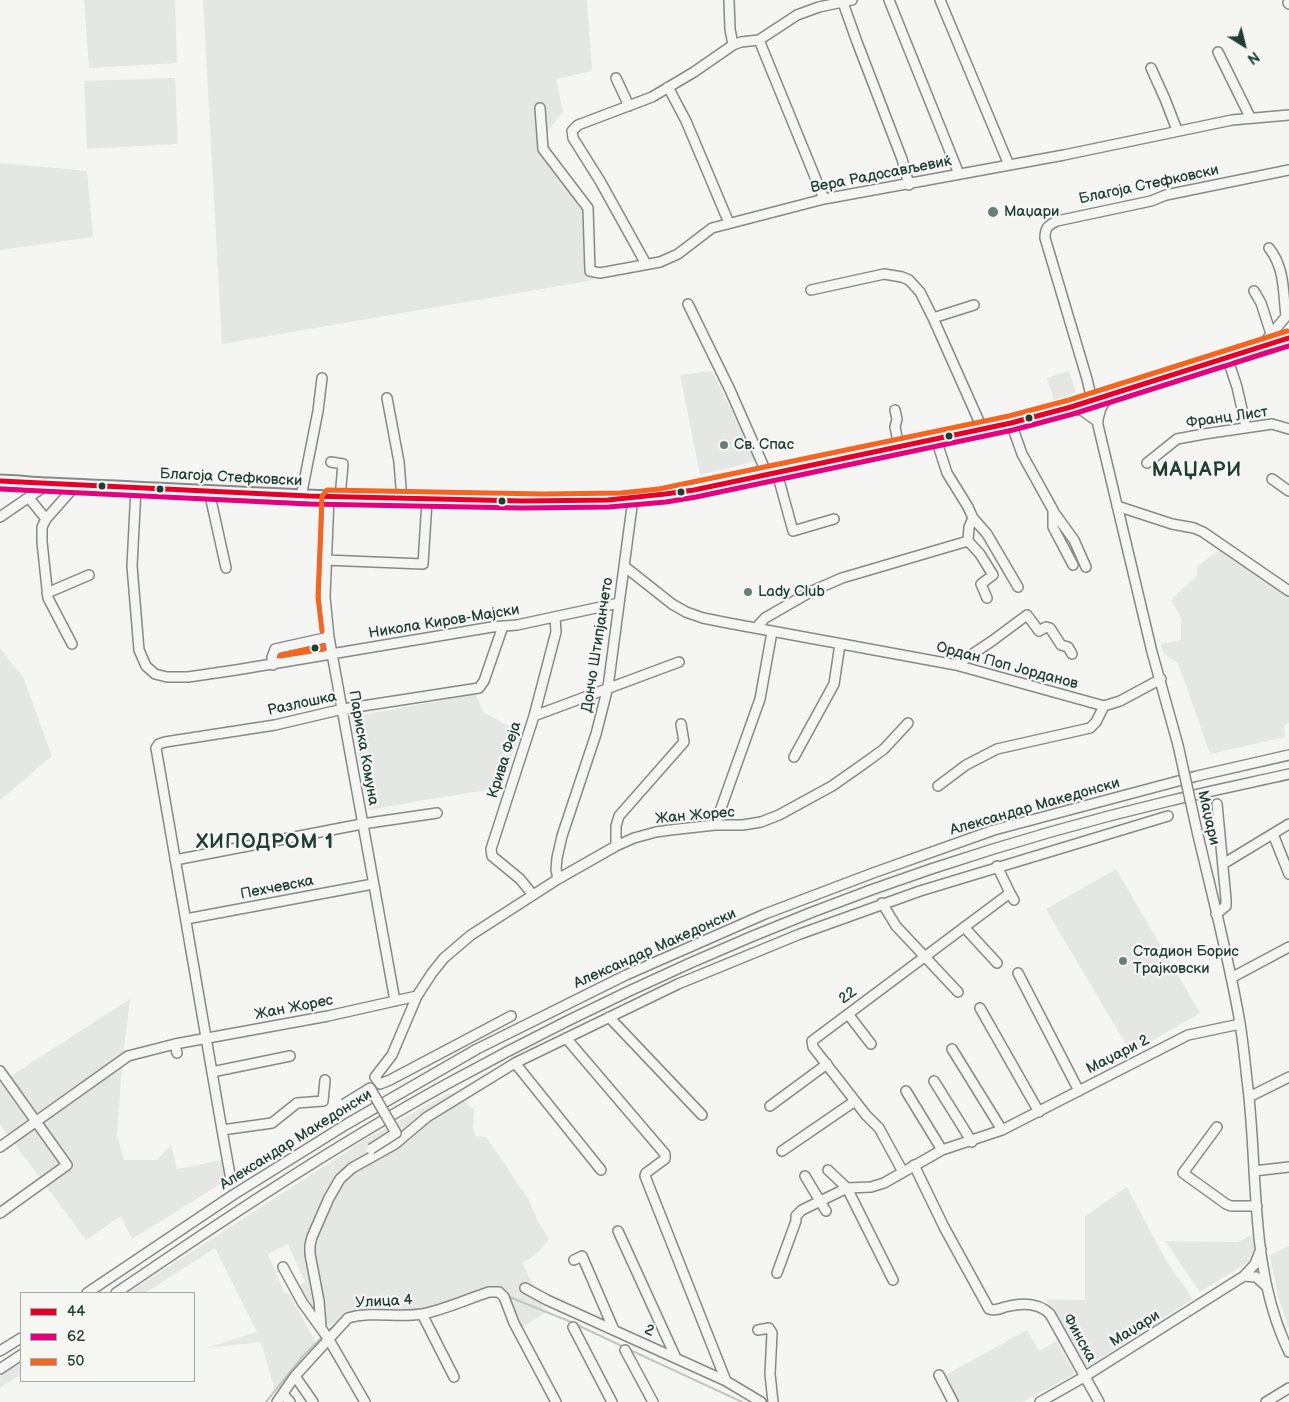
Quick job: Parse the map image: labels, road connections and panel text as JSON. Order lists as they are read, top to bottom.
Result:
{
  "streets": {
    "main road": ["Благоја Стефковски"],
    "street": [
      "Вера Радосављевиќ",
      "Франц Лист",
      "Никола Киров-Мајски",
      "Дончо Штипјанчето",
      "Ордан Поп Јорданов",
      "Разлошка",
      "Париска Комуна",
      "Крива Феја",
      "Александар Македонски",
      "Жан Жорес",
      "Маџари",
      "Пехчевска",
      "22",
      "Маџари 2",
      "Улица 4",
      "2",
      "Финска"
    ]
  },
  "crossings": [
    ["Благоја Стефковски", "Никола Киров-Мајски"],
    ["Благоја Стефковски", "Дончо Штипјанчето"],
    ["Благоја Стефковски", "Париска Комуна"],
    ["Благоја Стефковски", "Маџари"],
    ["Никола Киров-Мајски", "Дончо Штипјанчето"],
    ["Никола Киров-Мајски", "Разлошка"],
    ["Никола Киров-Мајски", "Париска Комуна"],
    ["Никола Киров-Мајски", "Крива Феја"],
    ["Дончо Штипјанчето", "Ордан Поп Јорданов"],
    ["Дончо Штипјанчето", "Жан Жорес"],
    ["Разлошка", "Париска Комуна"],
    ["Париска Комуна", "Жан Жорес"],
    ["Париска Комуна", "Пехчевска"],
    ["Крива Феја", "Жан Жорес"],
    ["Маџари", "Маџари 2"],
    ["Маџари", "Финска"]
  ],
  "districts": ["МАЏАРИ", "ХИПОДРОМ 1"],
  "places": [
    "Маџари",
    "Св. Спас",
    "Lady Club",
    "Стадион Борис Трајковски"
  ],
  "lines": ["transit line 50", "transit line 44", "transit line 62"],
  "legend": ["44", "62", "50"],
  "north": "bottom right"
}
